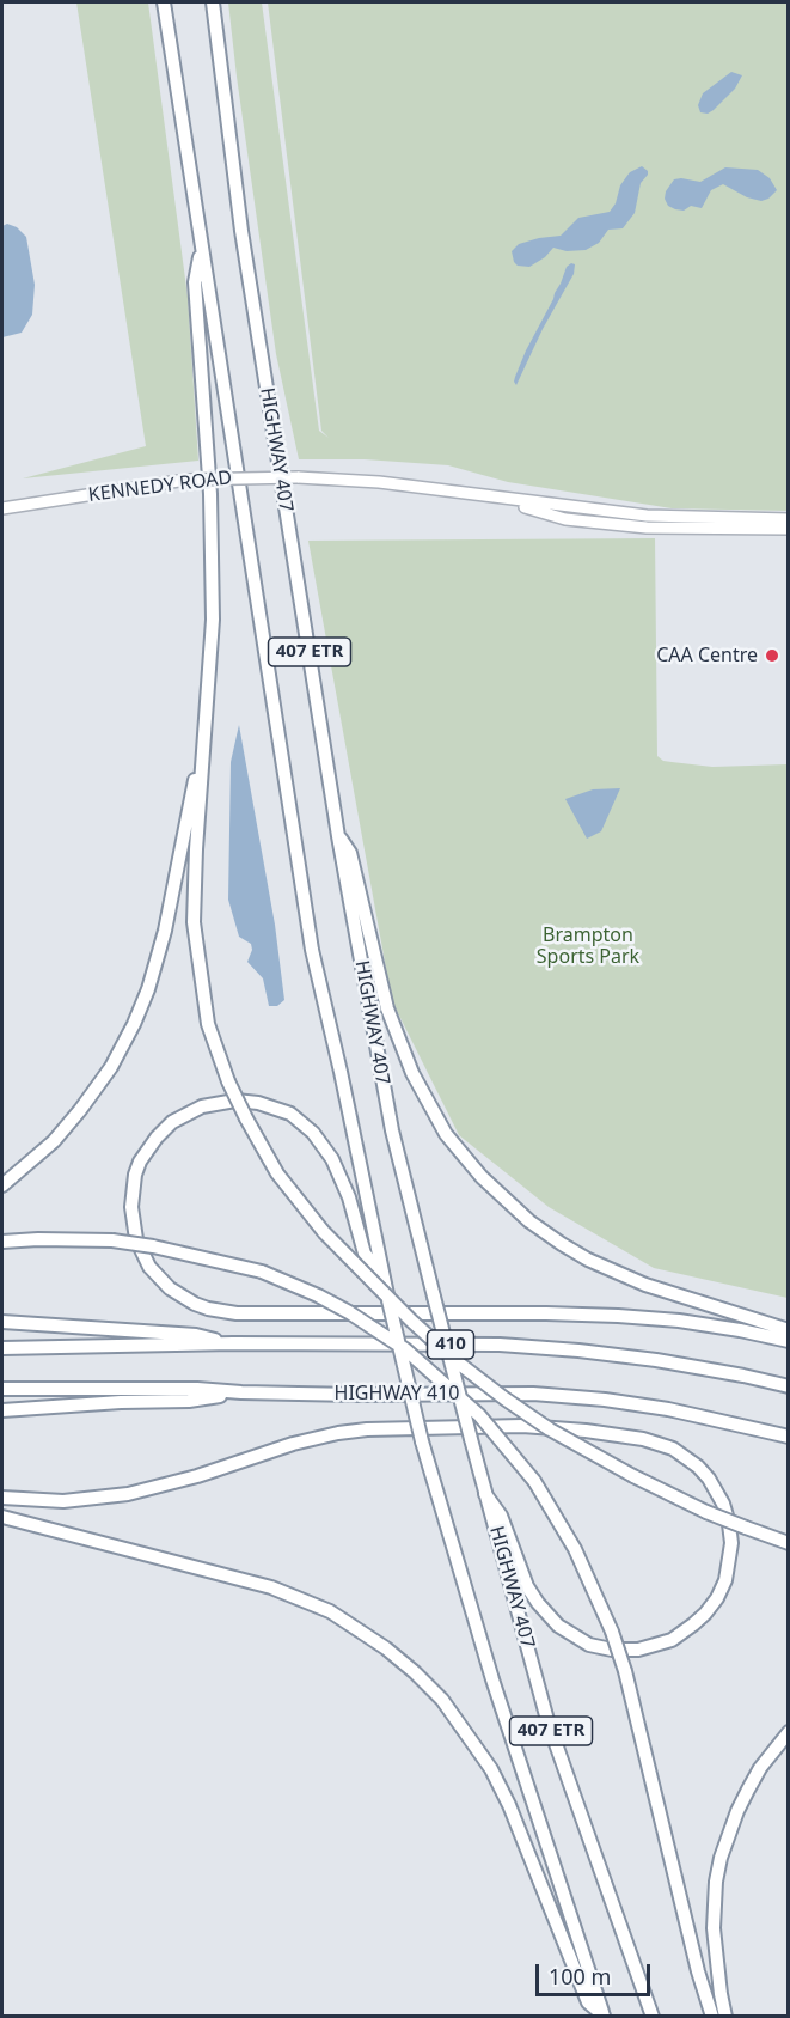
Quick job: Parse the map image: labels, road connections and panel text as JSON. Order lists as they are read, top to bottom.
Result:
{
  "streets": {
    "highway": [
      "HIGHWAY 407",
      "407 ETR",
      "410",
      "HIGHWAY 410"
    ],
    "main road": ["KENNEDY ROAD"]
  },
  "parks": ["Brampton Sports Park"],
  "places": ["CAA Centre"],
  "scale_bar": "100 m"
}
